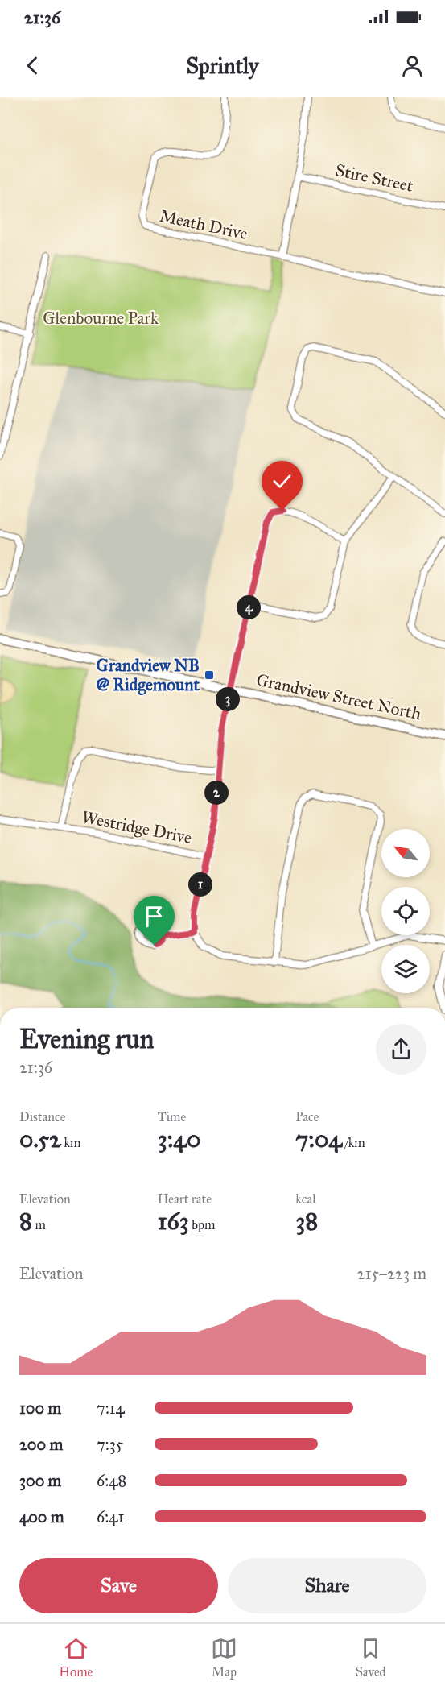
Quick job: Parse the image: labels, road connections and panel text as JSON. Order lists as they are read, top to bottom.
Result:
{
  "streets": {
    "street": [
      "Stire Street",
      "Meath Drive",
      "Grandview Street North",
      "Westridge Drive"
    ]
  },
  "parks": ["Glenbourne Park"],
  "places": {
    "transit": ["Grandview NB @ Ridgemount"]
  },
  "north": "top left",
  "page": {
    "status": "21:36",
    "header": "Sprintly",
    "pins": [
      "4",
      "3",
      "2",
      "1"
    ],
    "heading": ["Evening run", "21:36"],
    "stats": [
      ["Distance", "0.52 km"],
      ["Time", "3:40"],
      ["Pace", "7:04 /km"],
      ["Elevation", "8 m"],
      ["Heart rate", "163 bpm"],
      ["kcal", "38"]
    ],
    "chart": ["Elevation", "215–223 m"],
    "list": [
      {
        "name": "100 m",
        "note": "7:14"
      },
      {
        "name": "200 m",
        "note": "7:35"
      },
      {
        "name": "300 m",
        "note": "6:48"
      },
      {
        "name": "400 m",
        "note": "6:41"
      }
    ],
    "buttons": ["Save", "Share"],
    "tabs": ["Home", "Map", "Saved"]
  }
}
